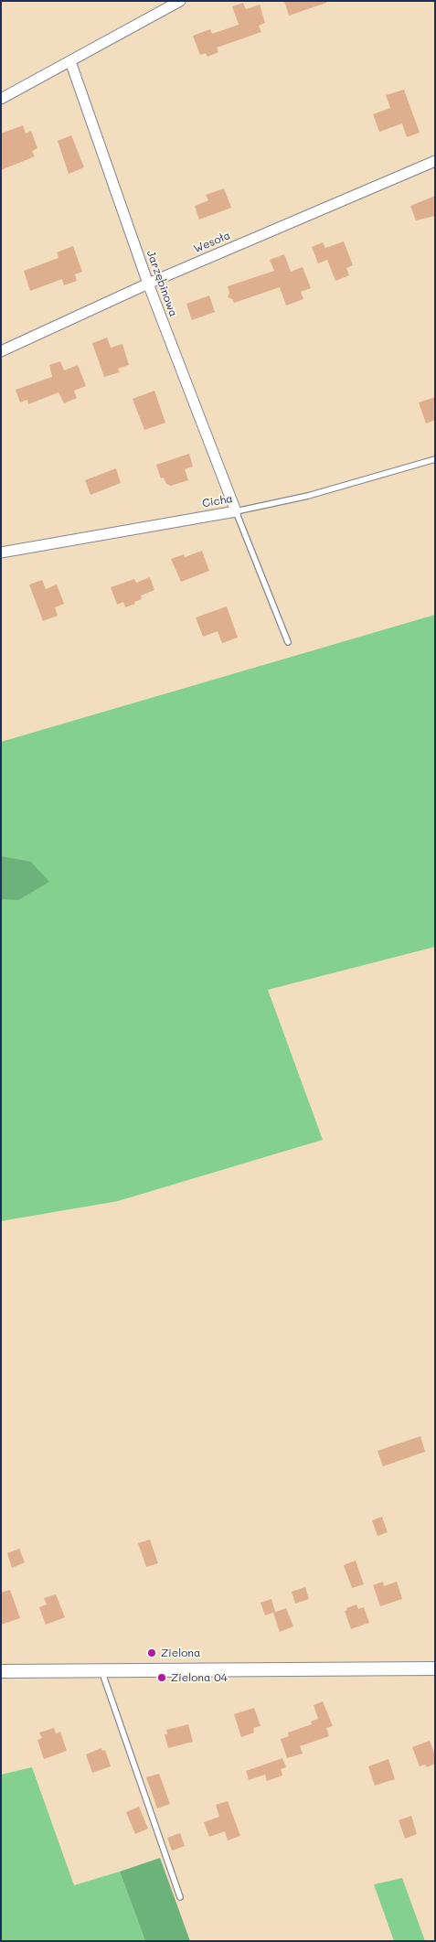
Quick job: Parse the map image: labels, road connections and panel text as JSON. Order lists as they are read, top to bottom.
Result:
{
  "streets": {
    "street": ["Wesoła", "Jarzębinowa", "Cicha"]
  },
  "crossings": [
    ["Wesoła", "Jarzębinowa"],
    ["Jarzębinowa", "Cicha"]
  ],
  "places": ["Zielona", "Zielona 04"]
}
